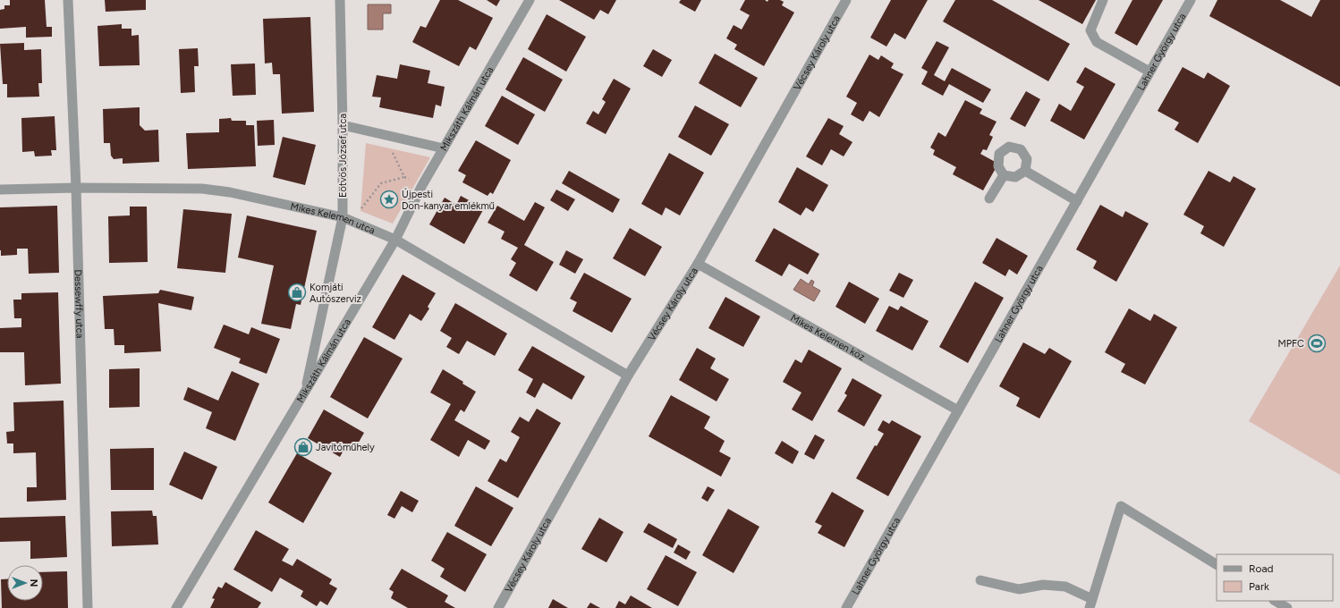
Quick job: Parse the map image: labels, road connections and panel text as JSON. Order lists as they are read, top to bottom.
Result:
{
  "streets": {
    "street": [
      "Lahner György utca",
      "Vécsey Károly utca",
      "Mikszáth Kálmán utca",
      "Eötvös József utca",
      "Mikes Kelemen utca",
      "Dessewffy utca",
      "Mikes Kelemen köz"
    ]
  },
  "crossings": [
    ["Lahner György utca", "Mikes Kelemen köz"],
    ["Vécsey Károly utca", "Mikes Kelemen utca"],
    ["Vécsey Károly utca", "Mikes Kelemen köz"],
    ["Mikszáth Kálmán utca", "Eötvös József utca"],
    ["Mikszáth Kálmán utca", "Mikes Kelemen utca"],
    ["Eötvös József utca", "Mikes Kelemen utca"],
    ["Mikes Kelemen utca", "Dessewffy utca"]
  ],
  "places": {
    "place": ["Újpesti Don-kanyar emlékmű"],
    "shop": ["Komjáti Autószerviz", "Javítóműhely"],
    "sports": ["MPFC"]
  },
  "legend": ["Road", "Park"],
  "north": "right"
}
